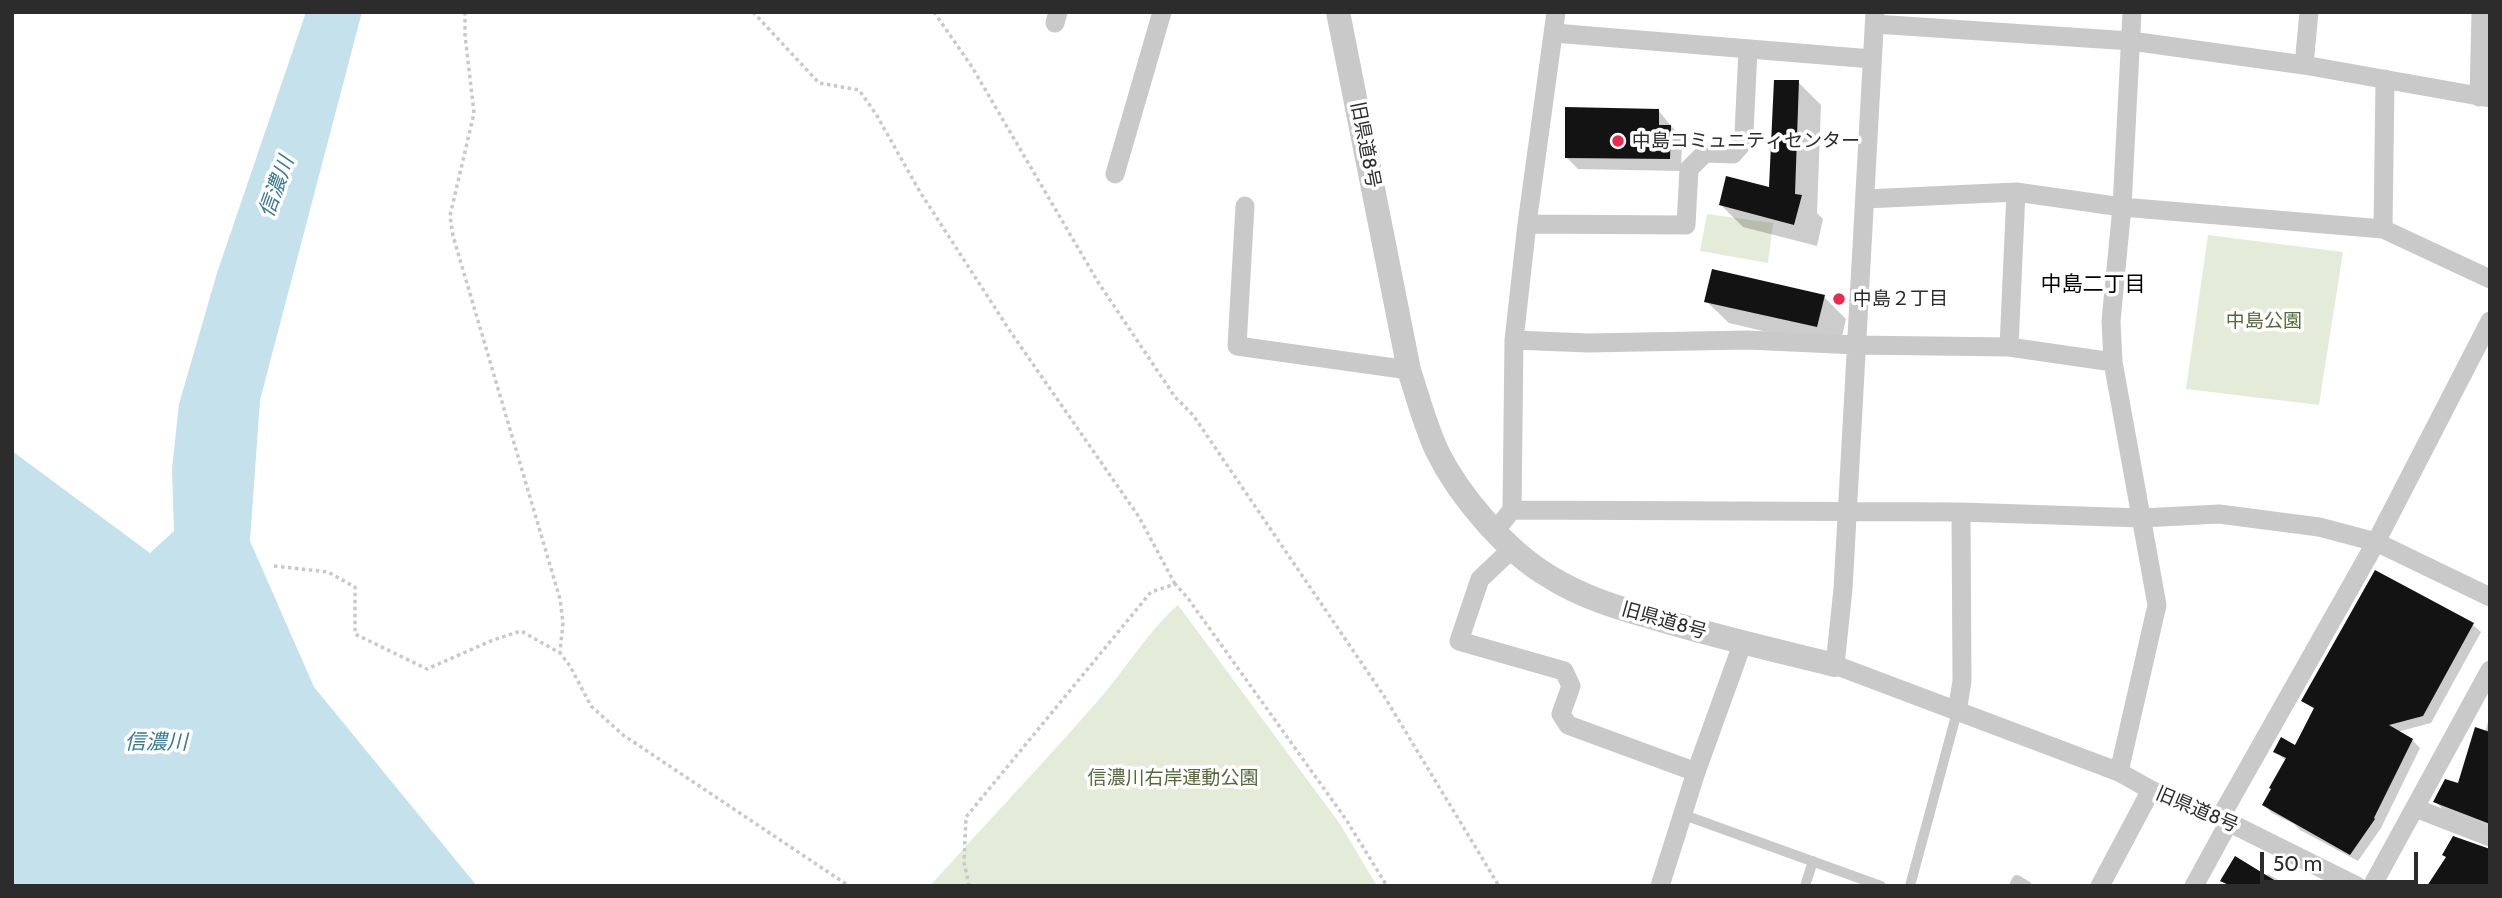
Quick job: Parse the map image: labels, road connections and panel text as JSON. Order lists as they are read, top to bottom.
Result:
{
  "streets": {
    "street": ["旧県道8号"]
  },
  "districts": ["中島二丁目"],
  "water": ["信濃川"],
  "parks": ["中島公園", "信濃川右岸運動公園"],
  "places": ["中島コミュニティセンター", "中島２丁目"],
  "scale_bar": "50 m"
}
